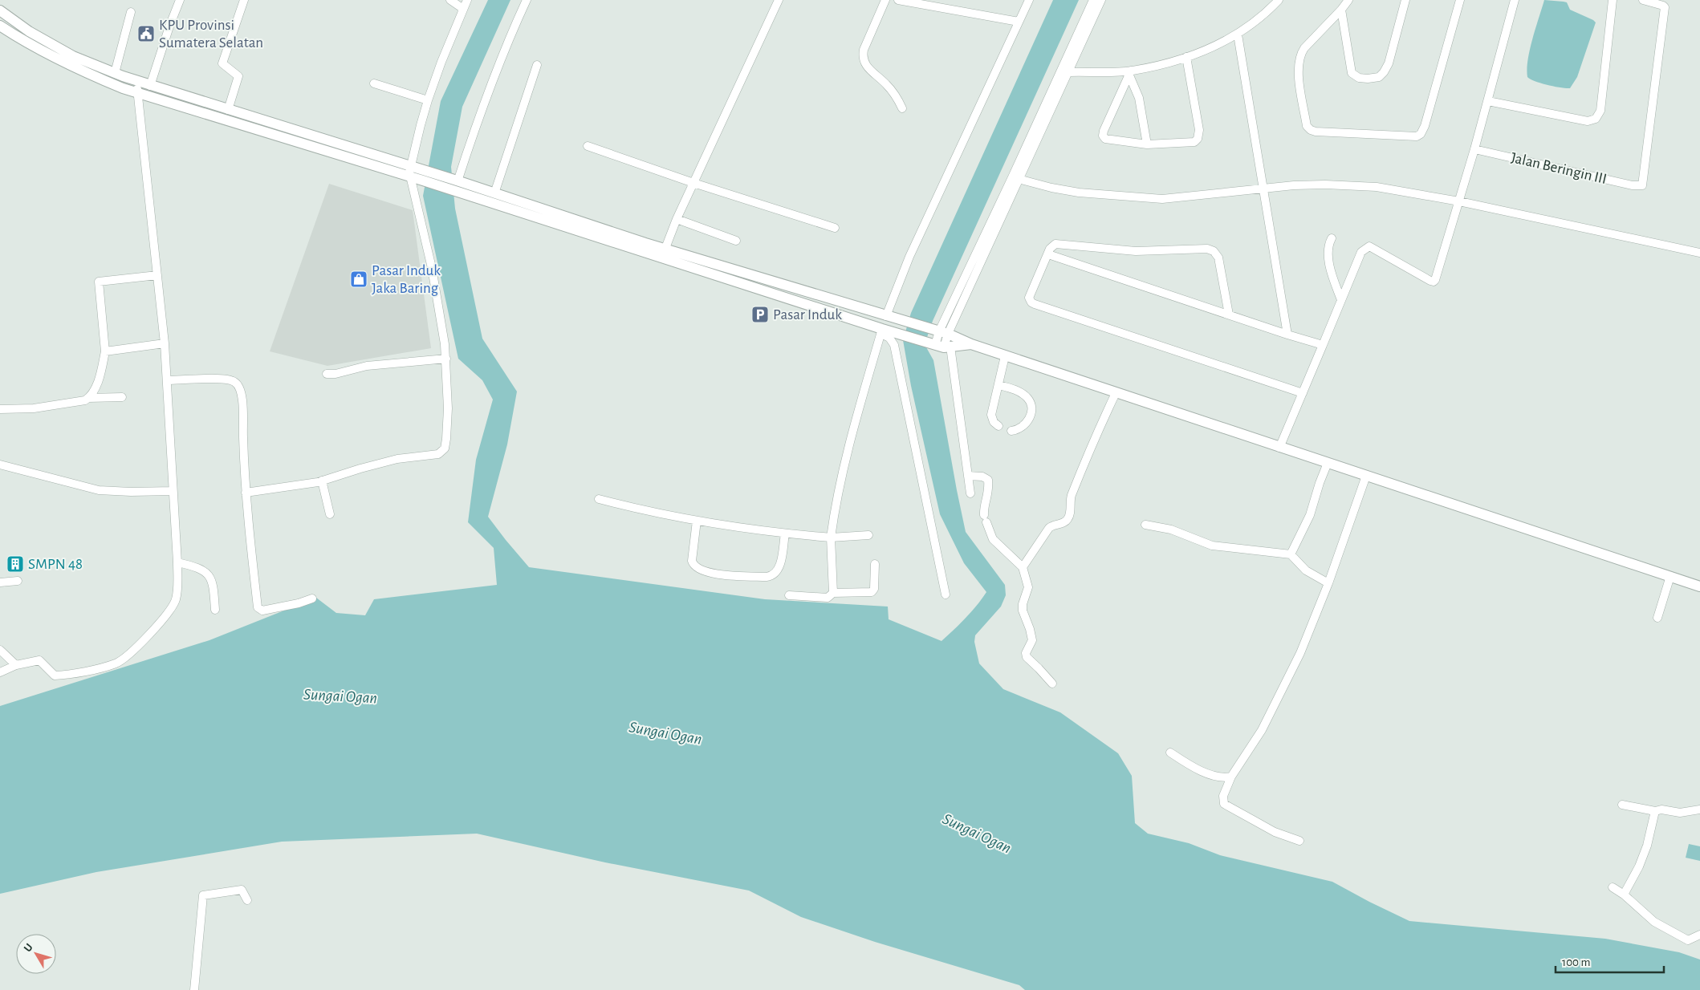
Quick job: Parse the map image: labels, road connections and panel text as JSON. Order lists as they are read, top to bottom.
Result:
{
  "streets": {
    "street": ["Jalan Beringin III"]
  },
  "water": ["Sungai Ogan"],
  "places": {
    "public building": ["KPU Provinsi Sumatera Selatan"],
    "shop": ["Pasar Induk Jaka Baring"],
    "parking": ["Pasar Induk"],
    "building": ["SMPN 48"]
  },
  "scale_bar": "100 m",
  "north": "top left"
}
